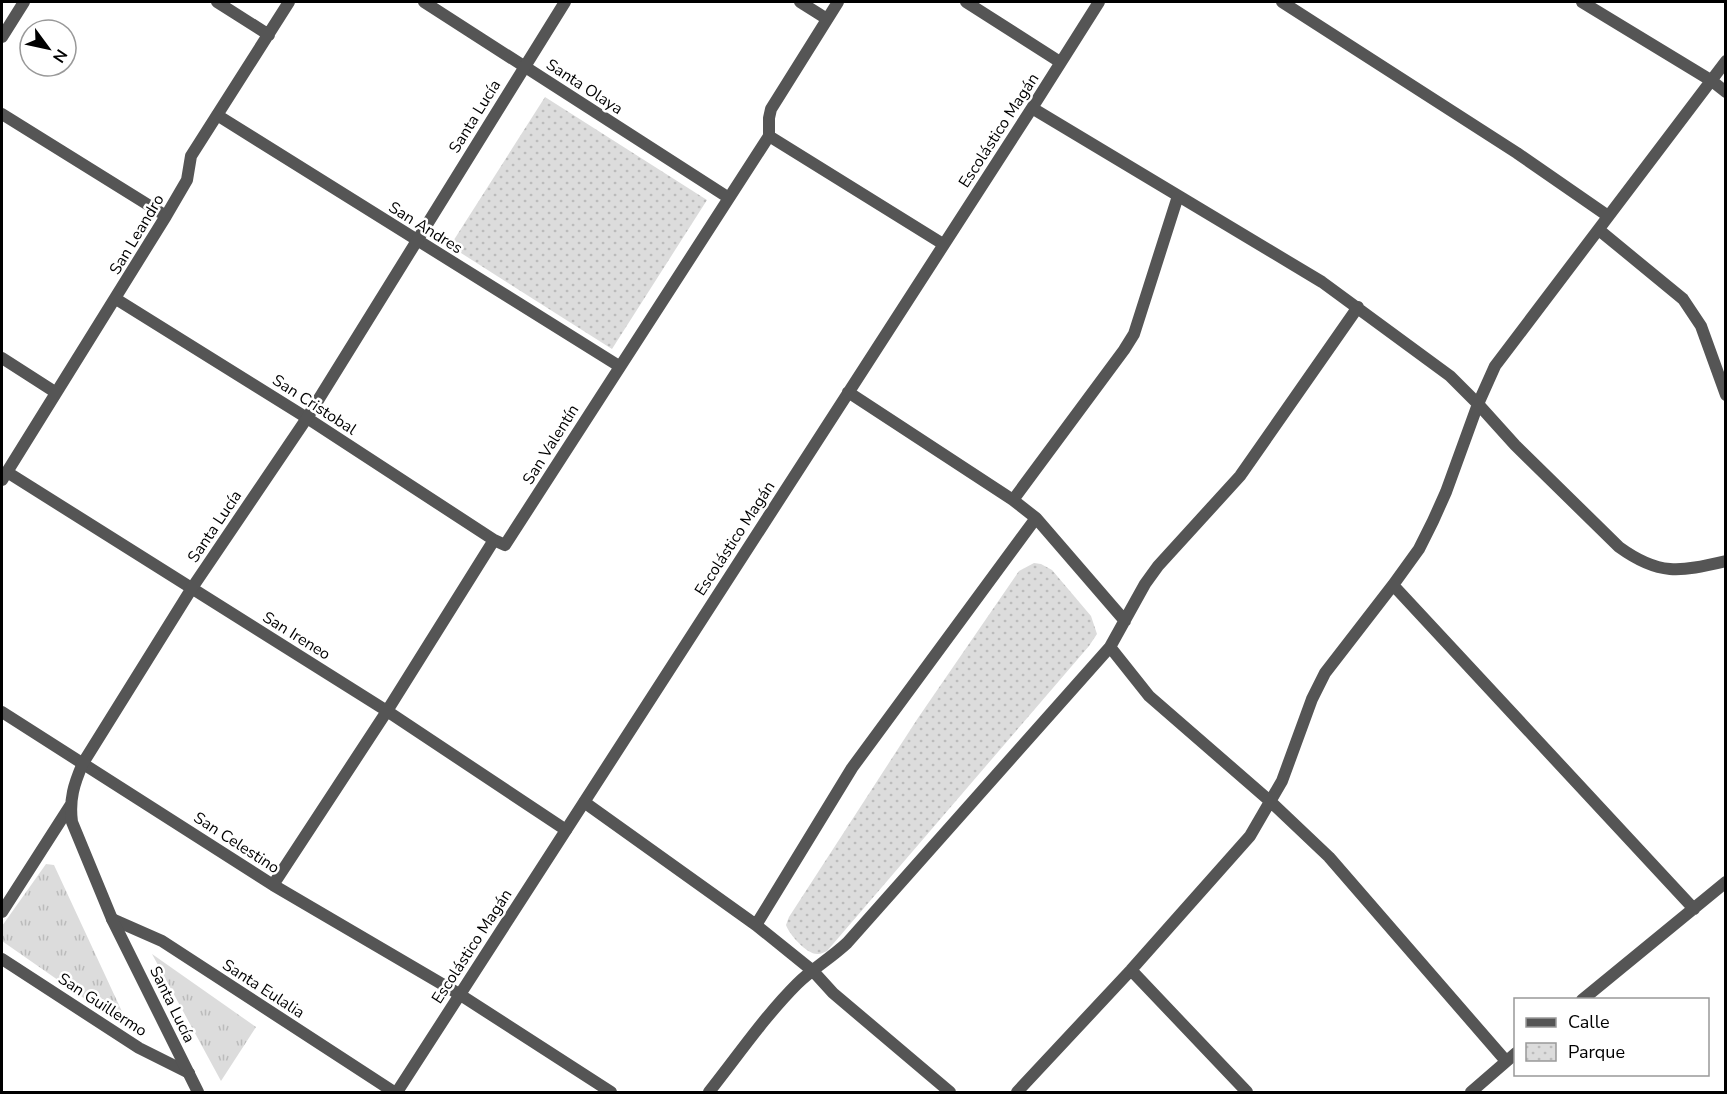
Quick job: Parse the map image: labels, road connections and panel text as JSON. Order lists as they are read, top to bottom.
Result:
{
  "streets": {
    "street": [
      "Santa Olaya",
      "Santa Lucía",
      "Escolástico Magán",
      "San Andres",
      "San Leandro",
      "San Cristobal",
      "San Valentín",
      "San Ireneo",
      "San Celestino",
      "Santa Eulalia",
      "San Guillermo"
    ]
  },
  "crossings": [
    ["Santa Olaya", "Santa Lucía"],
    ["Santa Olaya", "San Valentín"],
    ["Santa Lucía", "San Andres"],
    ["Santa Lucía", "San Cristobal"],
    ["Santa Lucía", "San Ireneo"],
    ["Santa Lucía", "San Celestino"],
    ["Santa Lucía", "Santa Eulalia"],
    ["Santa Lucía", "San Guillermo"],
    ["Escolástico Magán", "San Ireneo"],
    ["Escolástico Magán", "San Celestino"],
    ["Escolástico Magán", "Santa Eulalia"],
    ["San Andres", "San Leandro"],
    ["San Andres", "San Valentín"],
    ["San Leandro", "San Cristobal"],
    ["San Leandro", "San Ireneo"],
    ["San Cristobal", "San Valentín"]
  ],
  "legend": ["Calle", "Parque"],
  "north": "bottom right"
}
